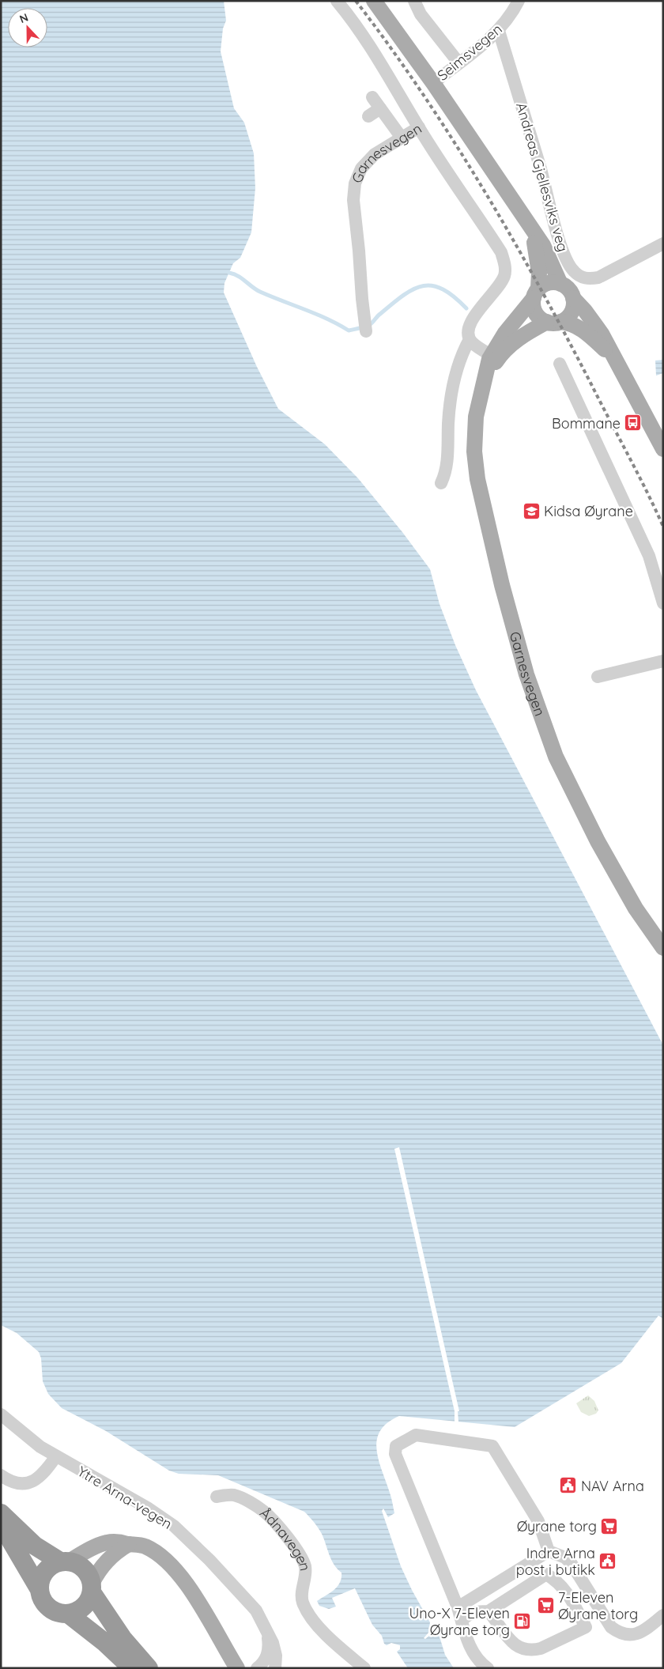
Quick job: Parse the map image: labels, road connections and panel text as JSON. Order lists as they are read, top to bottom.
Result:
{
  "streets": {
    "main road": ["Garnesvegen"],
    "street": [
      "Seimsvegen",
      "Andreas Gjellesviks veg",
      "Ytre Arna-vegen",
      "Ådnavegen"
    ]
  },
  "crossings": [
    ["Seimsvegen", "Andreas Gjellesviks veg"]
  ],
  "places": {
    "bus stop": ["Bommane"],
    "school or university": ["Kidsa Øyrane"],
    "public building": ["NAV Arna", "Indre Arna post i butikk"],
    "supermarket": ["Øyrane torg", "7-Eleven Øyrane torg"],
    "fuel station": ["Uno-X 7-Eleven Øyrane torg"]
  },
  "north": "top"
}
